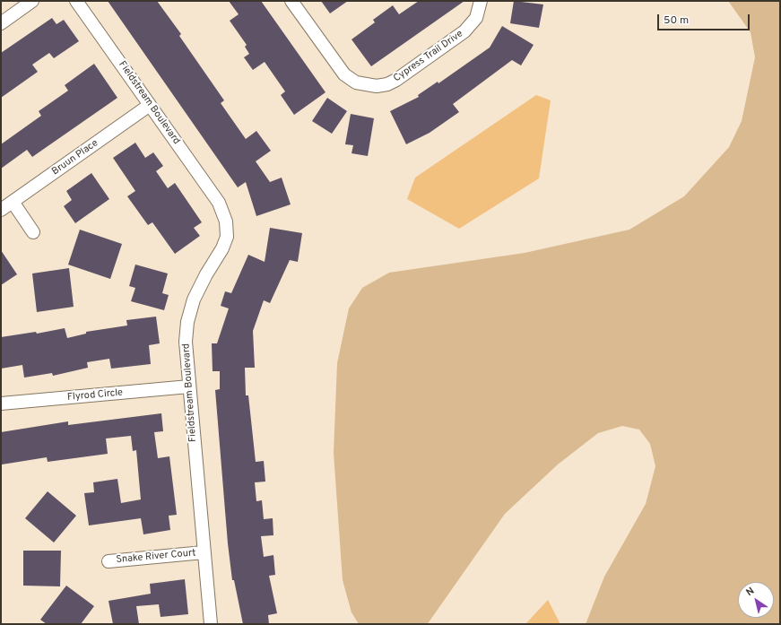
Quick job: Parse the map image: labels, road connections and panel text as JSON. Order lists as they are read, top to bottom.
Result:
{
  "streets": {
    "street": [
      "Cypress Trail Drive",
      "Fieldstream Boulevard",
      "Bruun Place",
      "Flyrod Circle",
      "Snake River Court"
    ]
  },
  "crossings": [
    ["Fieldstream Boulevard", "Bruun Place"],
    ["Fieldstream Boulevard", "Flyrod Circle"],
    ["Fieldstream Boulevard", "Snake River Court"]
  ],
  "scale_bar": "50 m",
  "north": "top left"
}
